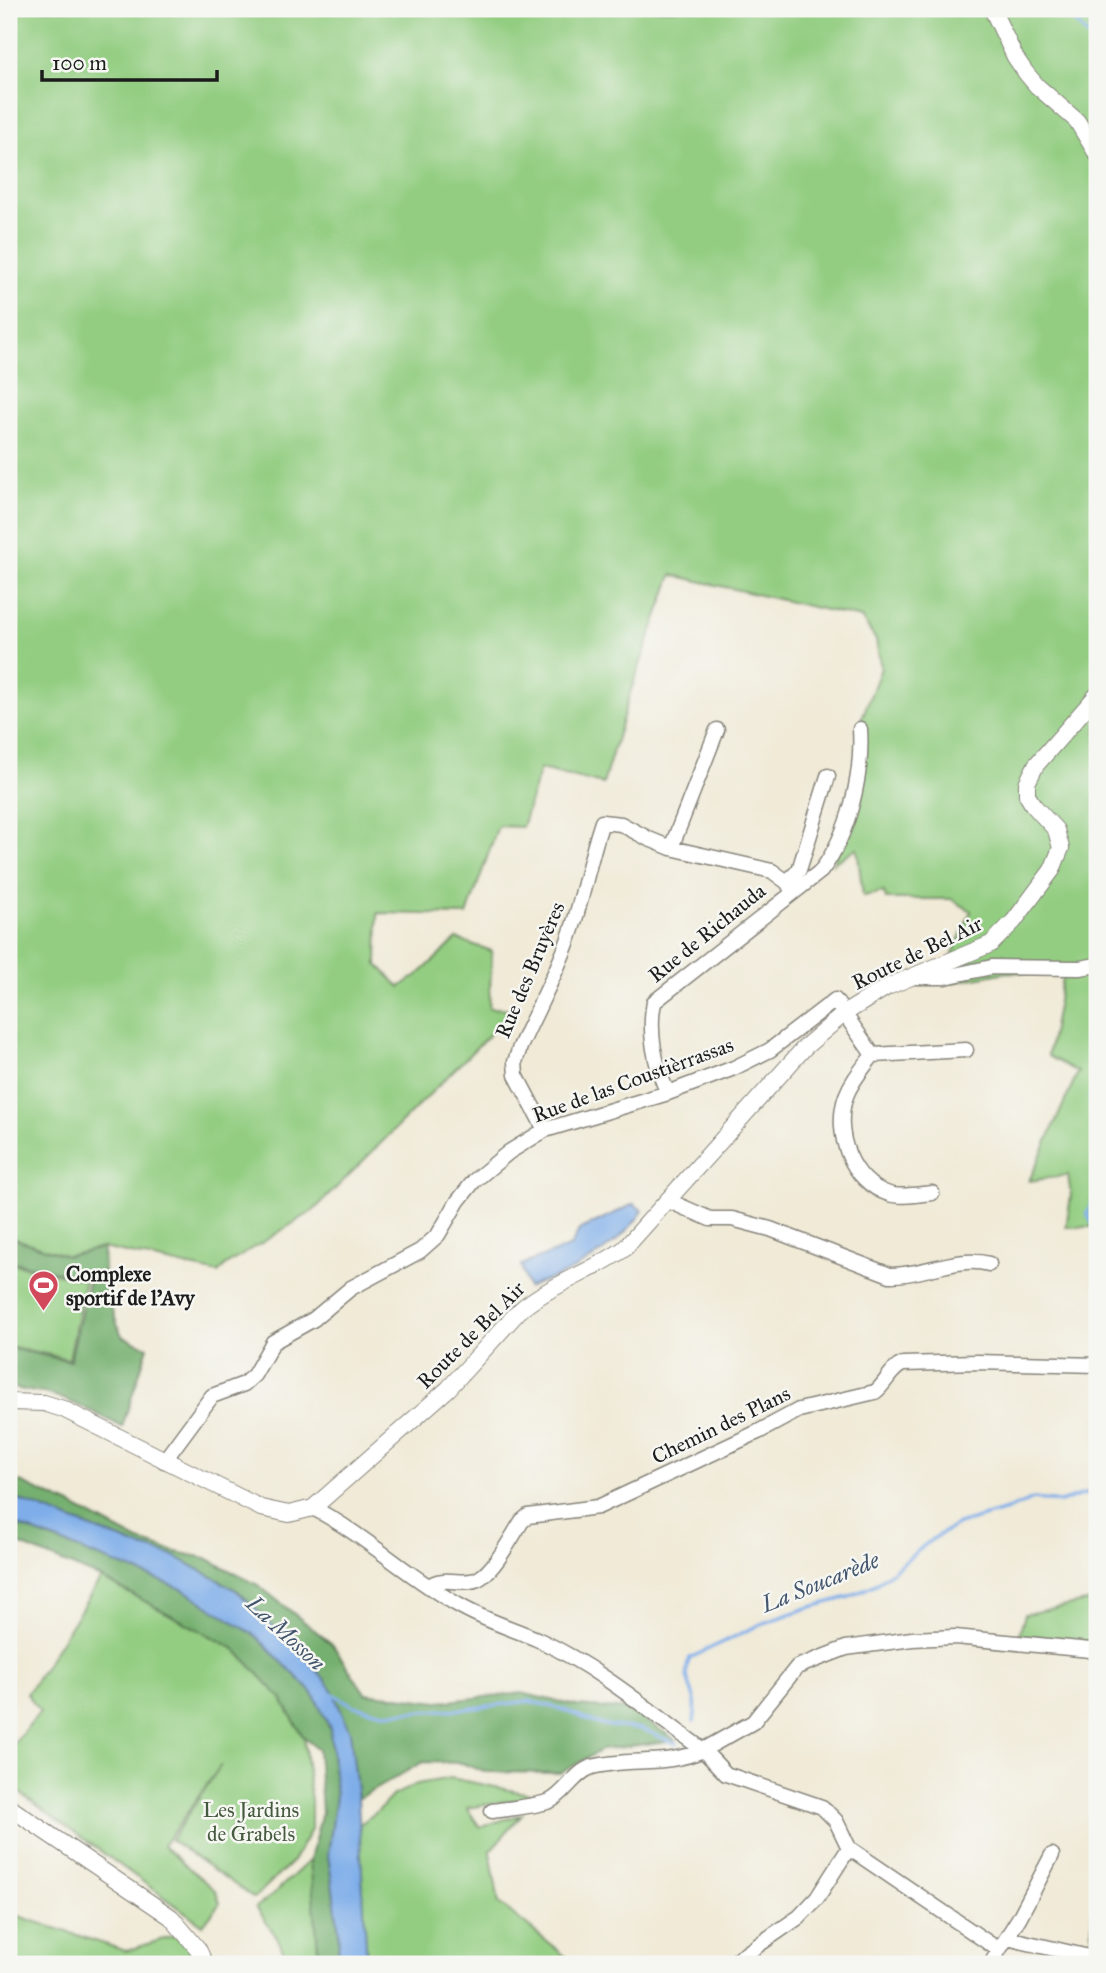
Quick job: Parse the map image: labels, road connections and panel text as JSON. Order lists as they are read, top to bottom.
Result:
{
  "streets": {
    "street": [
      "Rue de Richauda",
      "Route de Bel Air",
      "Rue des Bruyères",
      "Rue de las Coustièrrassas",
      "Chemin des Plans"
    ]
  },
  "crossings": [
    ["Rue de Richauda", "Rue des Bruyères"],
    ["Rue de Richauda", "Rue de las Coustièrrassas"],
    ["Route de Bel Air", "Rue de las Coustièrrassas"],
    ["Rue des Bruyères", "Rue de las Coustièrrassas"]
  ],
  "water": ["La Soucarède", "La Mosson"],
  "parks": ["Les Jardins de Grabels"],
  "places": {
    "sports": ["Complexe sportif de l'Avy"]
  },
  "scale_bar": "100 m"
}
